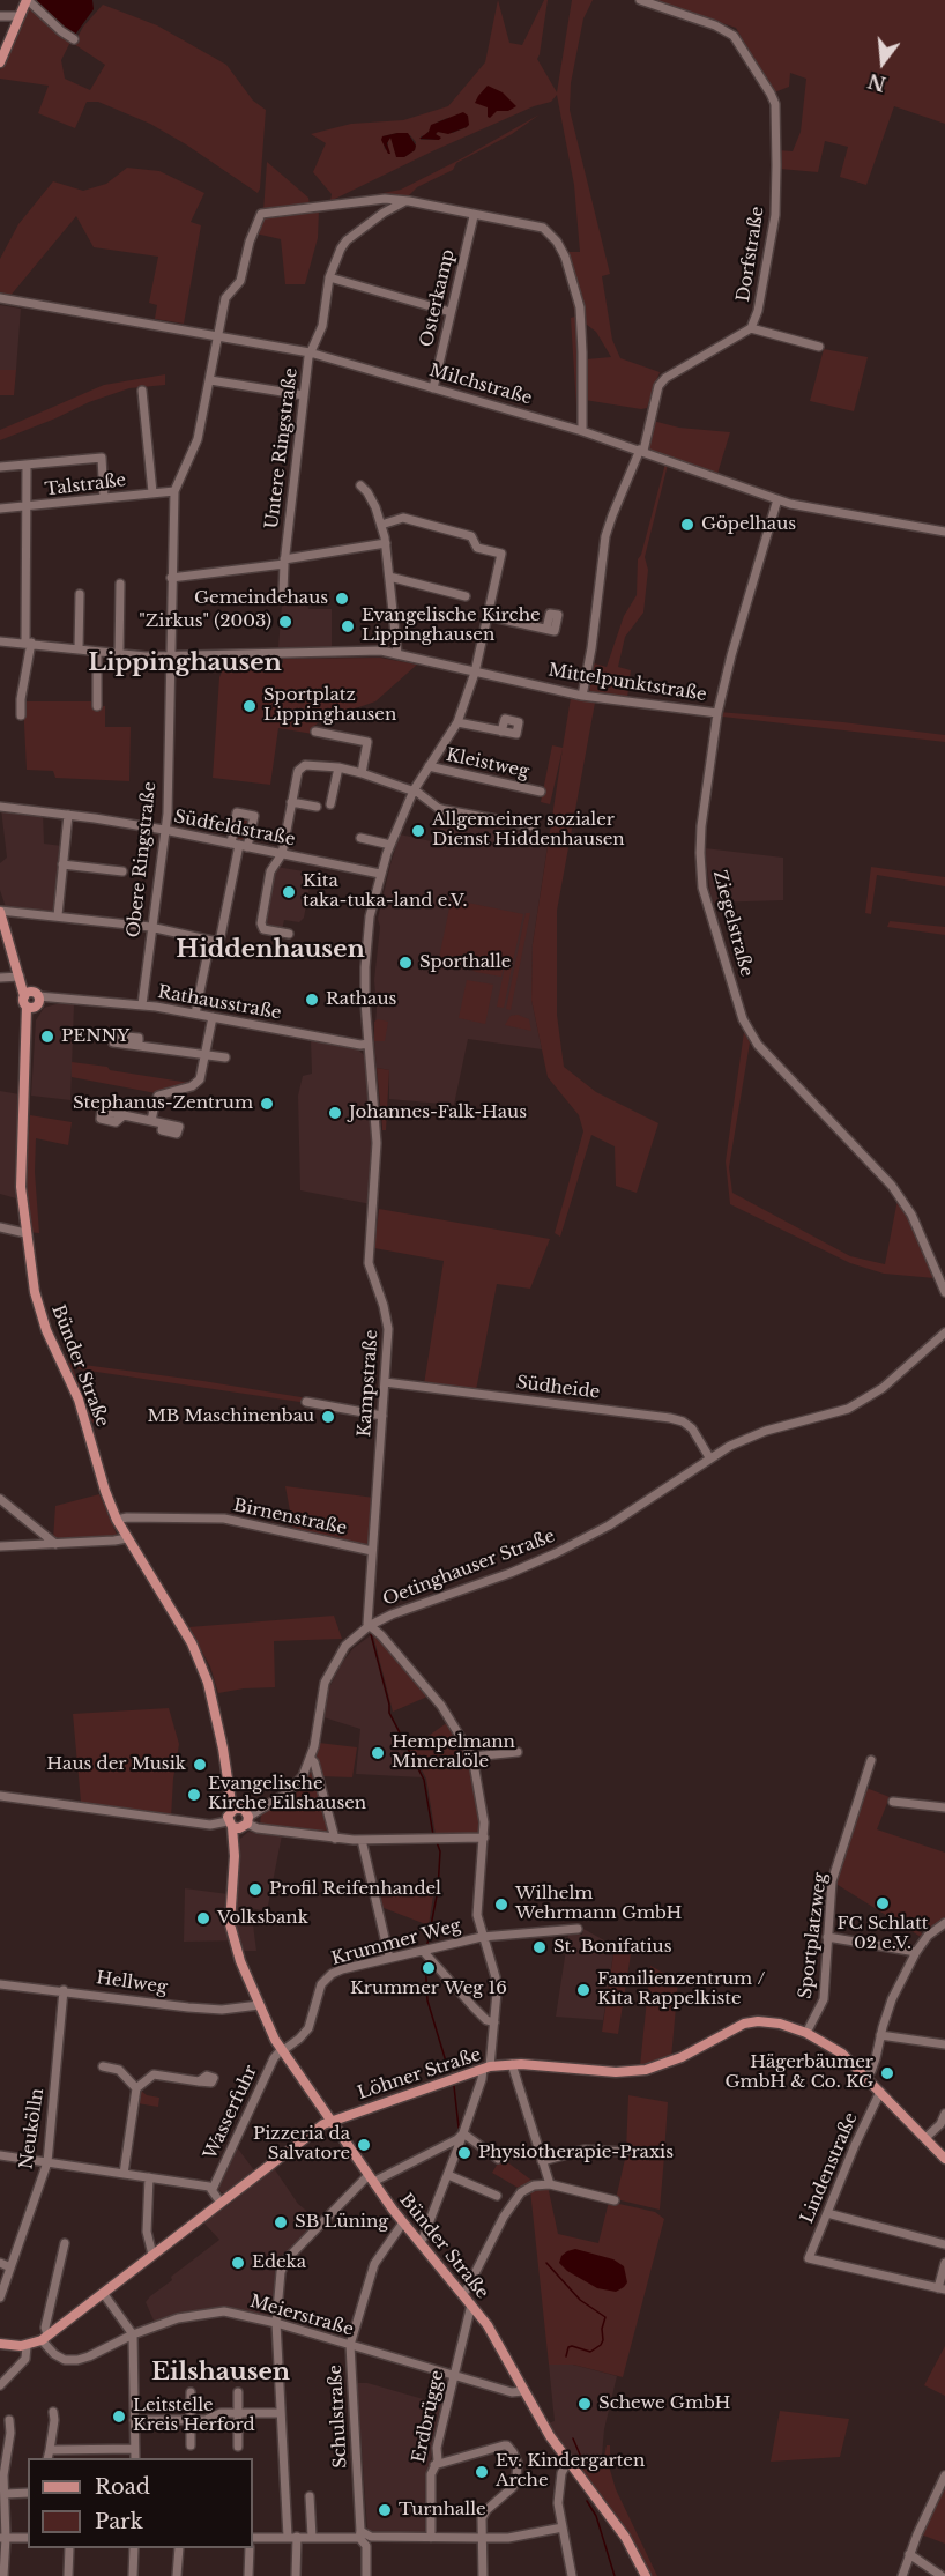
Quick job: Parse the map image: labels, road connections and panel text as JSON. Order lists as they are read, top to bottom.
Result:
{
  "streets": {
    "main road": ["Bünder Straße", "Löhner Straße"],
    "street": [
      "Dorfstraße",
      "Osterkamp",
      "Milchstraße",
      "Untere Ringstraße",
      "Talstraße",
      "Mittelpunktstraße",
      "Kleistweg",
      "Südfeldstraße",
      "Obere Ringstraße",
      "Ziegelstraße",
      "Rathausstraße",
      "Kampstraße",
      "Südheide",
      "Birnenstraße",
      "Oetinghauser Straße",
      "Sportplatzweg",
      "Krummer Weg",
      "Hellweg",
      "Wasserfuhr",
      "Neukölln",
      "Lindenstraße",
      "Meierstraße",
      "Schulstraße",
      "Erdbrügge"
    ]
  },
  "crossings": [
    ["Dorfstraße", "Milchstraße"],
    ["Dorfstraße", "Mittelpunktstraße"],
    ["Osterkamp", "Milchstraße"],
    ["Milchstraße", "Untere Ringstraße"],
    ["Milchstraße", "Obere Ringstraße"],
    ["Milchstraße", "Ziegelstraße"],
    ["Untere Ringstraße", "Obere Ringstraße"],
    ["Talstraße", "Obere Ringstraße"],
    ["Mittelpunktstraße", "Obere Ringstraße"],
    ["Mittelpunktstraße", "Ziegelstraße"],
    ["Mittelpunktstraße", "Kampstraße"],
    ["Kleistweg", "Kampstraße"],
    ["Südfeldstraße", "Obere Ringstraße"],
    ["Südfeldstraße", "Kampstraße"],
    ["Obere Ringstraße", "Rathausstraße"],
    ["Rathausstraße", "Bünder Straße"],
    ["Rathausstraße", "Kampstraße"],
    ["Bünder Straße", "Birnenstraße"],
    ["Bünder Straße", "Oetinghauser Straße"],
    ["Bünder Straße", "Krummer Weg"],
    ["Bünder Straße", "Hellweg"],
    ["Bünder Straße", "Löhner Straße"],
    ["Bünder Straße", "Wasserfuhr"],
    ["Bünder Straße", "Meierstraße"],
    ["Bünder Straße", "Schulstraße"],
    ["Bünder Straße", "Erdbrügge"],
    ["Kampstraße", "Südheide"],
    ["Kampstraße", "Birnenstraße"],
    ["Kampstraße", "Oetinghauser Straße"],
    ["Südheide", "Oetinghauser Straße"],
    ["Sportplatzweg", "Löhner Straße"],
    ["Krummer Weg", "Wasserfuhr"],
    ["Hellweg", "Neukölln"],
    ["Löhner Straße", "Lindenstraße"],
    ["Löhner Straße", "Meierstraße"],
    ["Meierstraße", "Schulstraße"],
    ["Meierstraße", "Erdbrügge"]
  ],
  "districts": ["Lippinghausen", "Hiddenhausen", "Eilshausen"],
  "places": [
    "Göpelhaus",
    "Gemeindehaus",
    "\"Zirkus\" (2003)",
    "Evangelische Kirche Lippinghausen",
    "Sportplatz Lippinghausen",
    "Allgemeiner sozialer Dienst Hiddenhausen",
    "Kita taka-tuka-land e.V.",
    "Sporthalle",
    "Rathaus",
    "PENNY",
    "Stephanus-Zentrum",
    "Johannes-Falk-Haus",
    "MB Maschinenbau",
    "Hempelmann Mineralöle",
    "Haus der Musik",
    "Evangelische Kirche Eilshausen",
    "Profil Reifenhandel",
    "FC Schlatt 02 e.V.",
    "Wilhelm Wehrmann GmbH",
    "Volksbank",
    "St. Bonifatius",
    "Krummer Weg 16",
    "Familienzentrum / Kita Rappelkiste",
    "Hägerbäumer GmbH & Co. KG",
    "Pizzeria da Salvatore",
    "Physiotherapie-Praxis",
    "SB Lüning",
    "Edeka",
    "Schewe GmbH",
    "Leitstelle Kreis Herford",
    "Ev. Kindergarten Arche",
    "Turnhalle"
  ],
  "legend": ["Road", "Park"],
  "north": "bottom"
}
